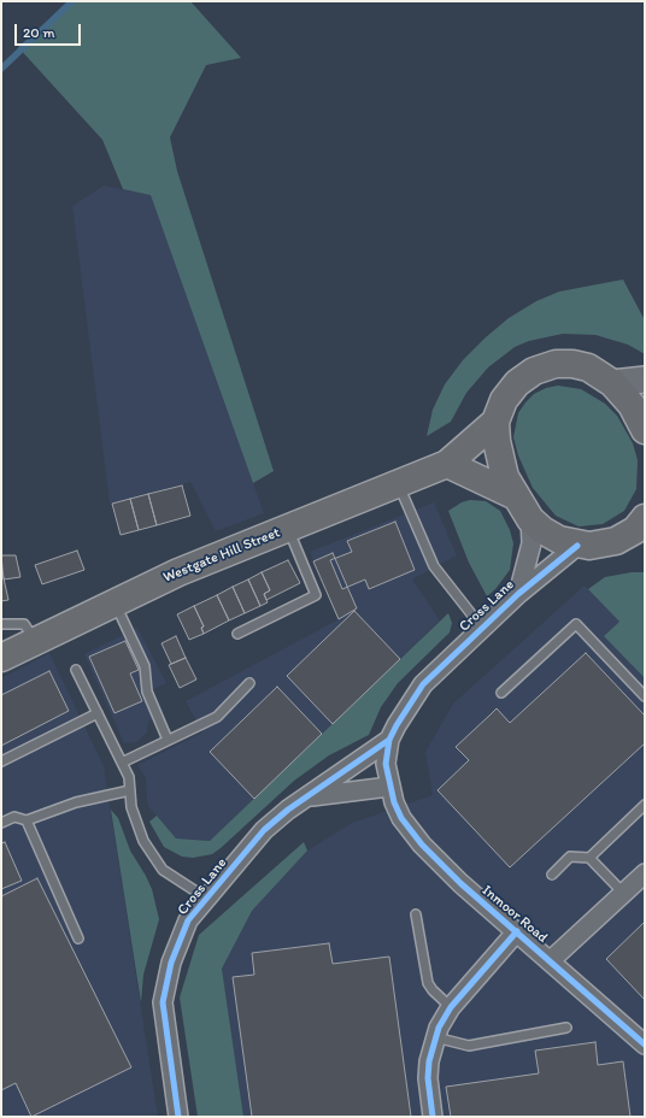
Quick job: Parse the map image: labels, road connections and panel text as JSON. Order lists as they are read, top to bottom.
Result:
{
  "streets": {
    "highway": ["Westgate Hill Street"],
    "street": ["Cross Lane", "Inmoor Road"]
  },
  "crossings": [
    ["Cross Lane", "Inmoor Road"]
  ],
  "scale_bar": "20 m"
}
